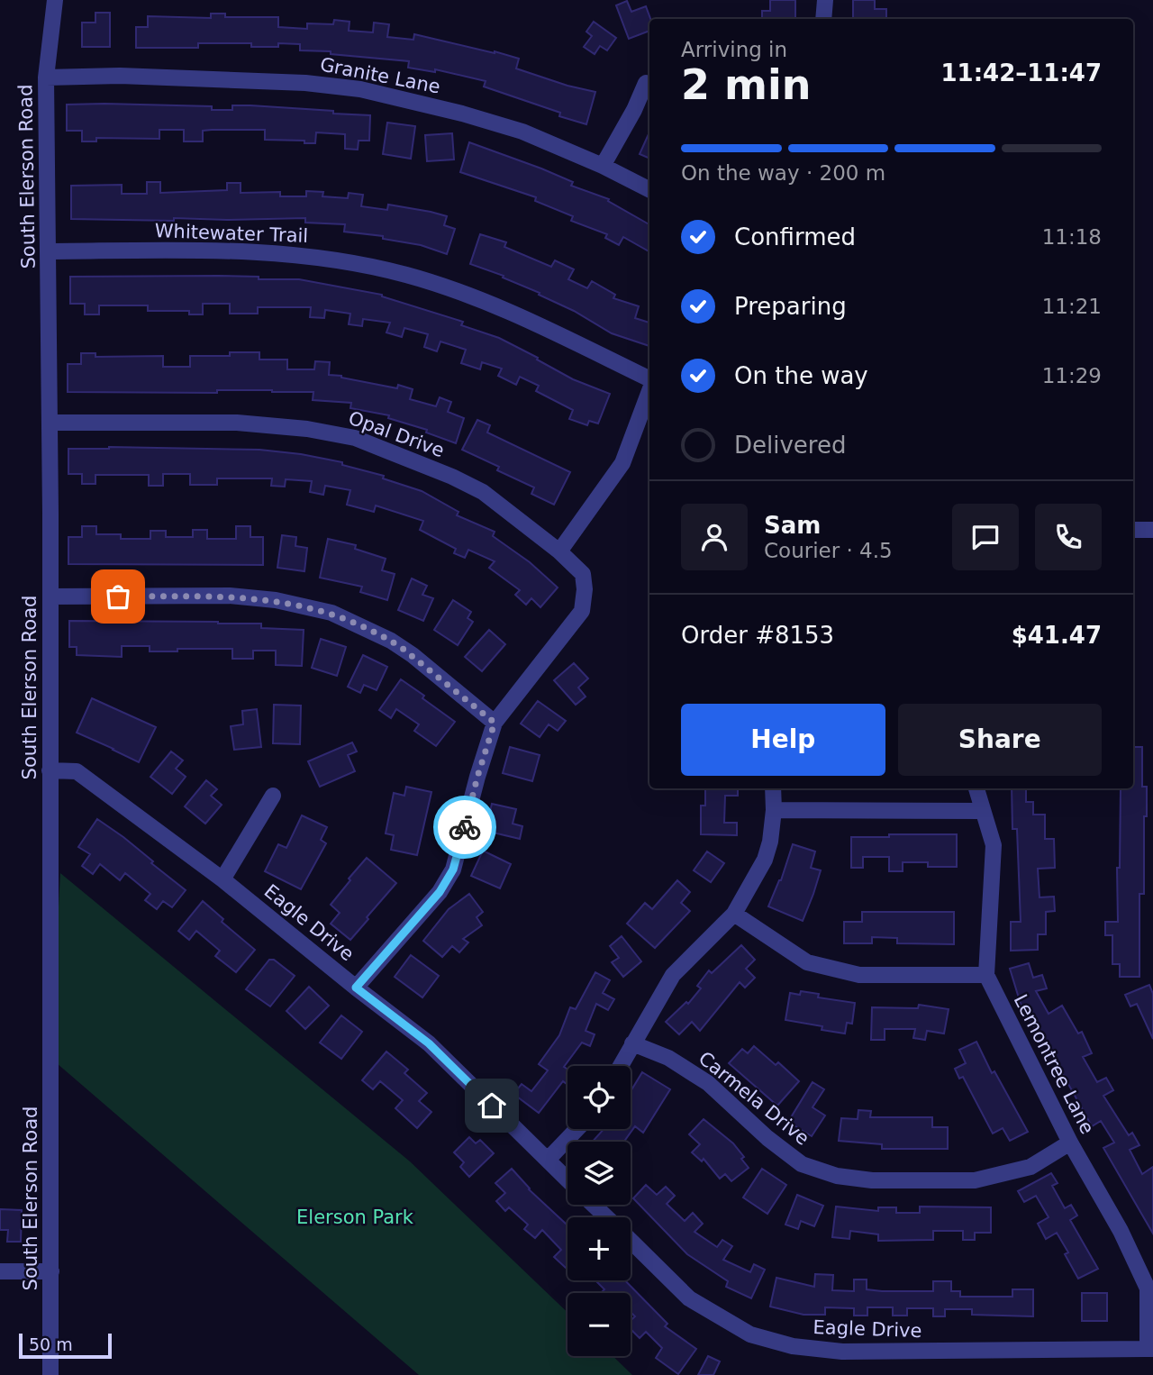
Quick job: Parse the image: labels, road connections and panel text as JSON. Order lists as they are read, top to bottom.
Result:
{
  "streets": {
    "street": [
      "Granite Lane",
      "South Elerson Road",
      "Whitewater Trail",
      "Opal Drive",
      "Eagle Drive",
      "Lemontree Lane",
      "Carmela Drive"
    ]
  },
  "crossings": [
    ["Granite Lane", "South Elerson Road"],
    ["South Elerson Road", "Whitewater Trail"],
    ["South Elerson Road", "Opal Drive"],
    ["South Elerson Road", "Eagle Drive"],
    ["Eagle Drive", "Lemontree Lane"],
    ["Lemontree Lane", "Carmela Drive"]
  ],
  "parks": ["Elerson Park"],
  "scale_bar": "50 m",
  "page": {
    "heading": ["2 min", "Arriving in", "11:42–11:47"],
    "panel": [
      "Sam",
      "Courier · 4.5",
      "Order #8153",
      "$41.47"
    ],
    "bar": "On the way · 200 m",
    "list": [
      ["Confirmed", "11:18"],
      ["Preparing", "11:21"],
      ["On the way", "11:29"],
      "Delivered"
    ],
    "buttons": ["Help", "Share"],
    "map_buttons": ["+", "−"],
    "scale": "50 m"
  }
}
